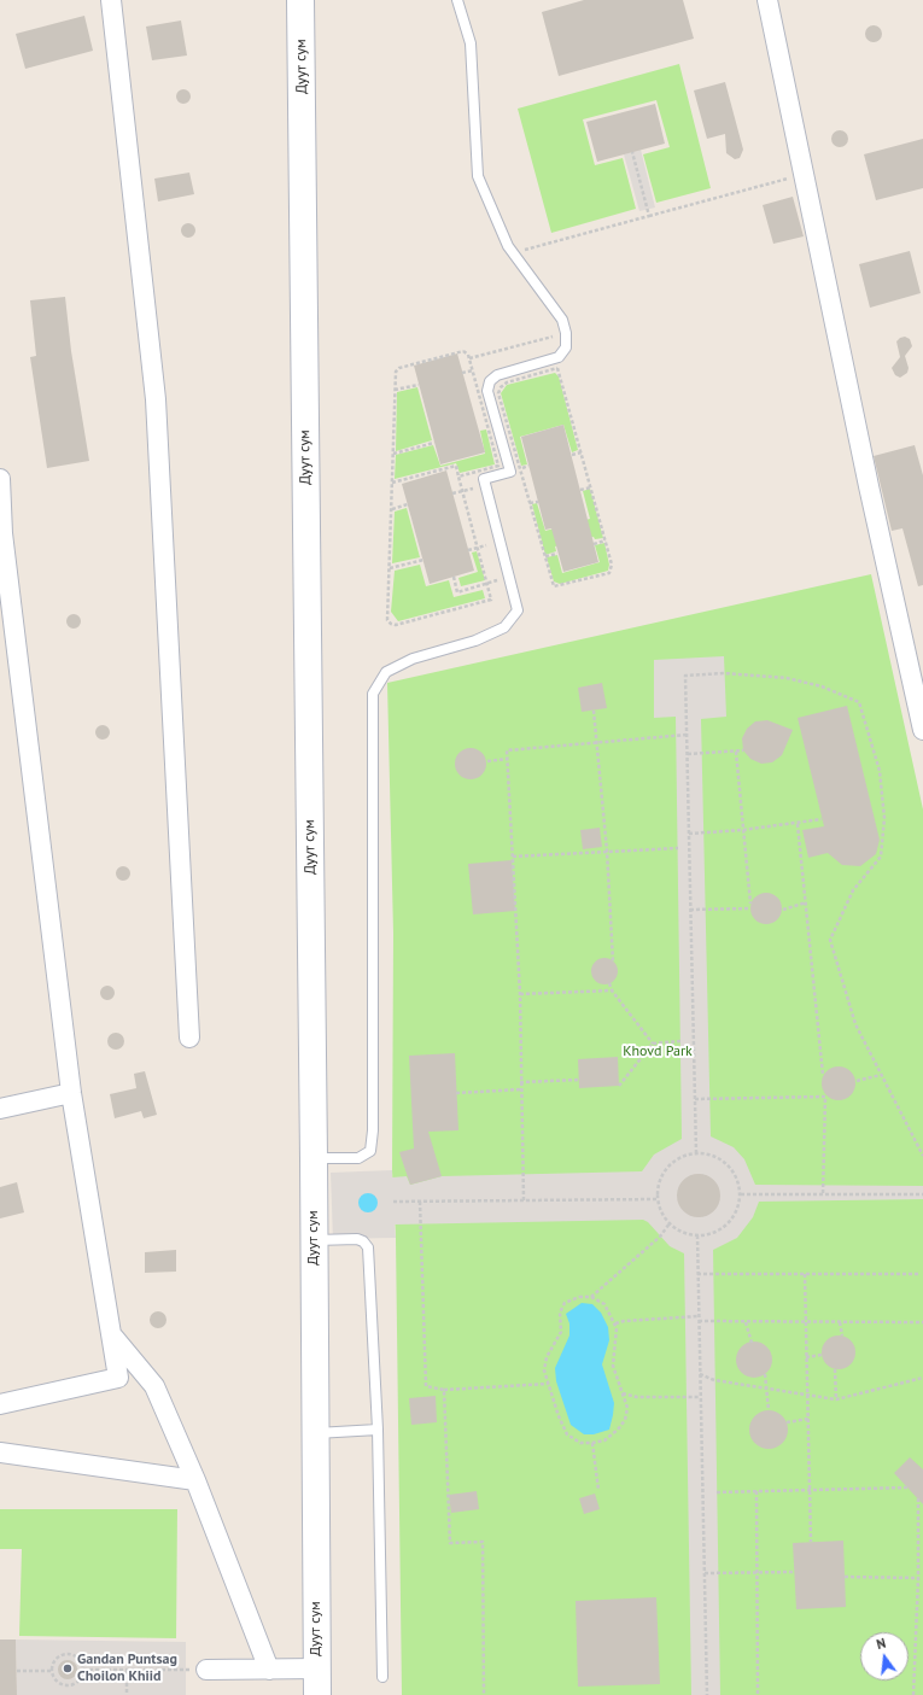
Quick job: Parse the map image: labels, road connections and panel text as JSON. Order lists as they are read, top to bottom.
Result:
{
  "streets": {
    "main road": ["Дуут сум"]
  },
  "parks": ["Khovd Park"],
  "places": ["Gandan Puntsag Choilon Khiid"],
  "north": "top"
}
